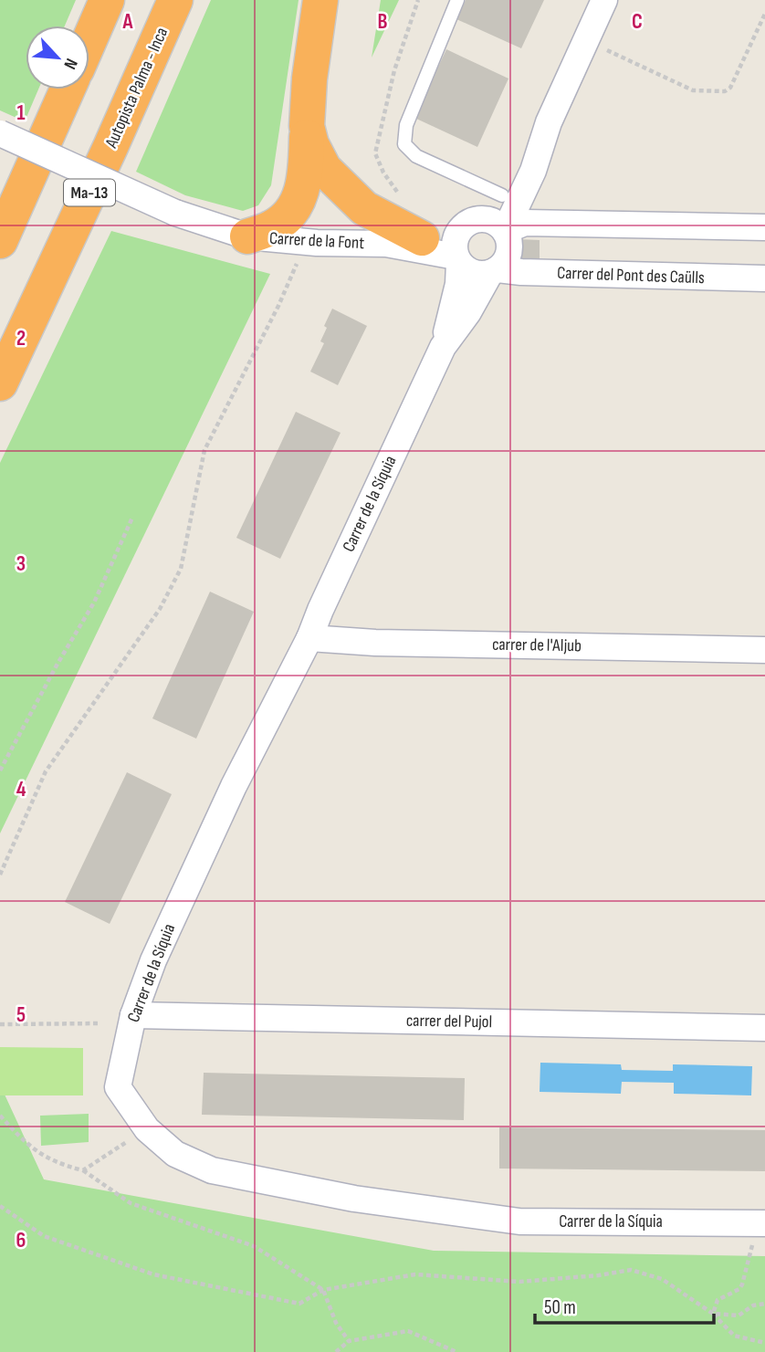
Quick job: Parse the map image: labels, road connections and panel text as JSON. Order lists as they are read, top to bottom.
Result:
{
  "streets": {
    "highway": ["Autopista Palma - Inca", "Ma-13"],
    "street": [
      "Carrer de la Font",
      "Carrer del Pont des Caülls",
      "Carrer de la Síquia",
      "carrer de l'Aljub",
      "carrer del Pujol"
    ]
  },
  "crossings": [
    ["Carrer de la Font", "Carrer del Pont des Caülls"],
    ["Carrer de la Font", "Carrer de la Síquia"],
    ["Carrer del Pont des Caülls", "Carrer de la Síquia"],
    ["Carrer de la Síquia", "carrer de l'Aljub"],
    ["Carrer de la Síquia", "carrer del Pujol"]
  ],
  "scale_bar": "50 m",
  "north": "bottom right",
  "grid": {
    "columns": ["A", "B", "C"],
    "rows": [
      "1",
      "2",
      "3",
      "4",
      "5",
      "6"
    ]
  }
}
